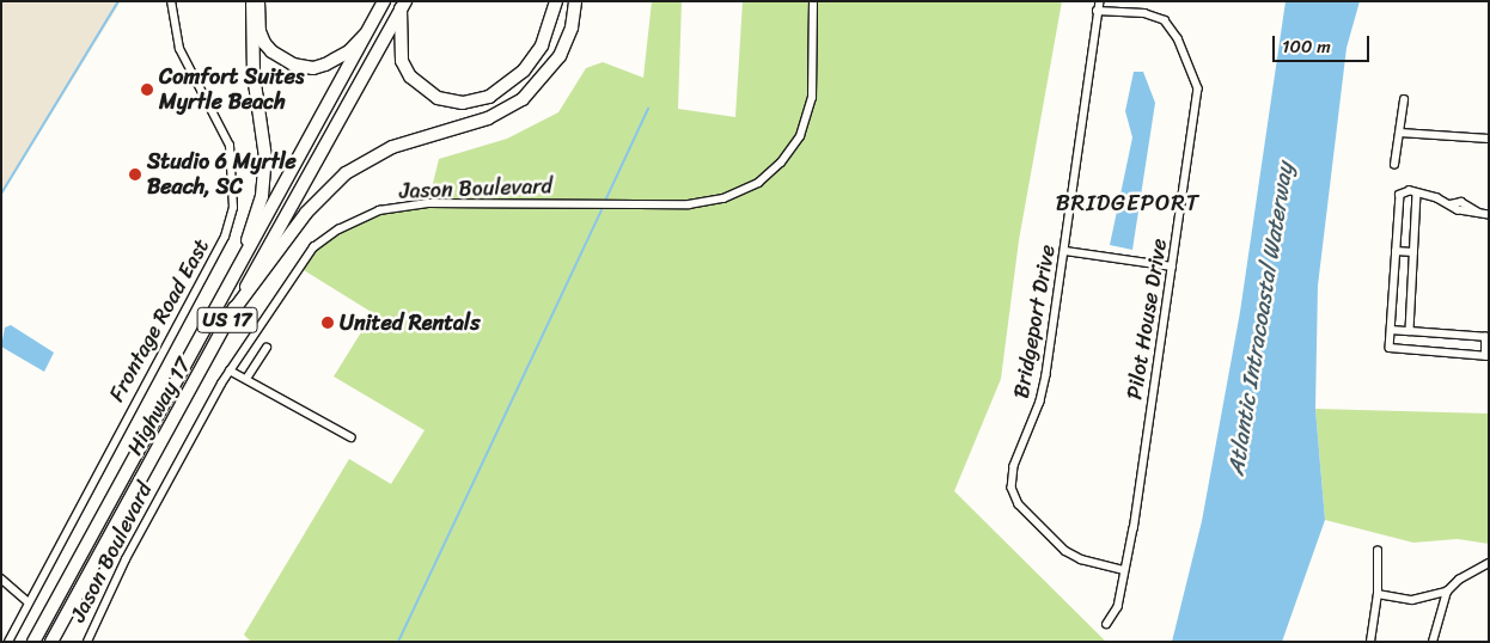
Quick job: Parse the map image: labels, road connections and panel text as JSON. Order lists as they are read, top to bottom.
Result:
{
  "streets": {
    "highway": ["US 17", "Highway 17"],
    "street": [
      "Jason Boulevard",
      "Pilot House Drive",
      "Frontage Road East",
      "Bridgeport Drive"
    ]
  },
  "crossings": [
    ["Pilot House Drive", "Bridgeport Drive"]
  ],
  "districts": ["BRIDGEPORT"],
  "water": ["Atlantic Intracoastal Waterway"],
  "places": ["Comfort Suites Myrtle Beach", "Studio 6 Myrtle Beach, SC", "United Rentals"],
  "scale_bar": "100 m"
}
